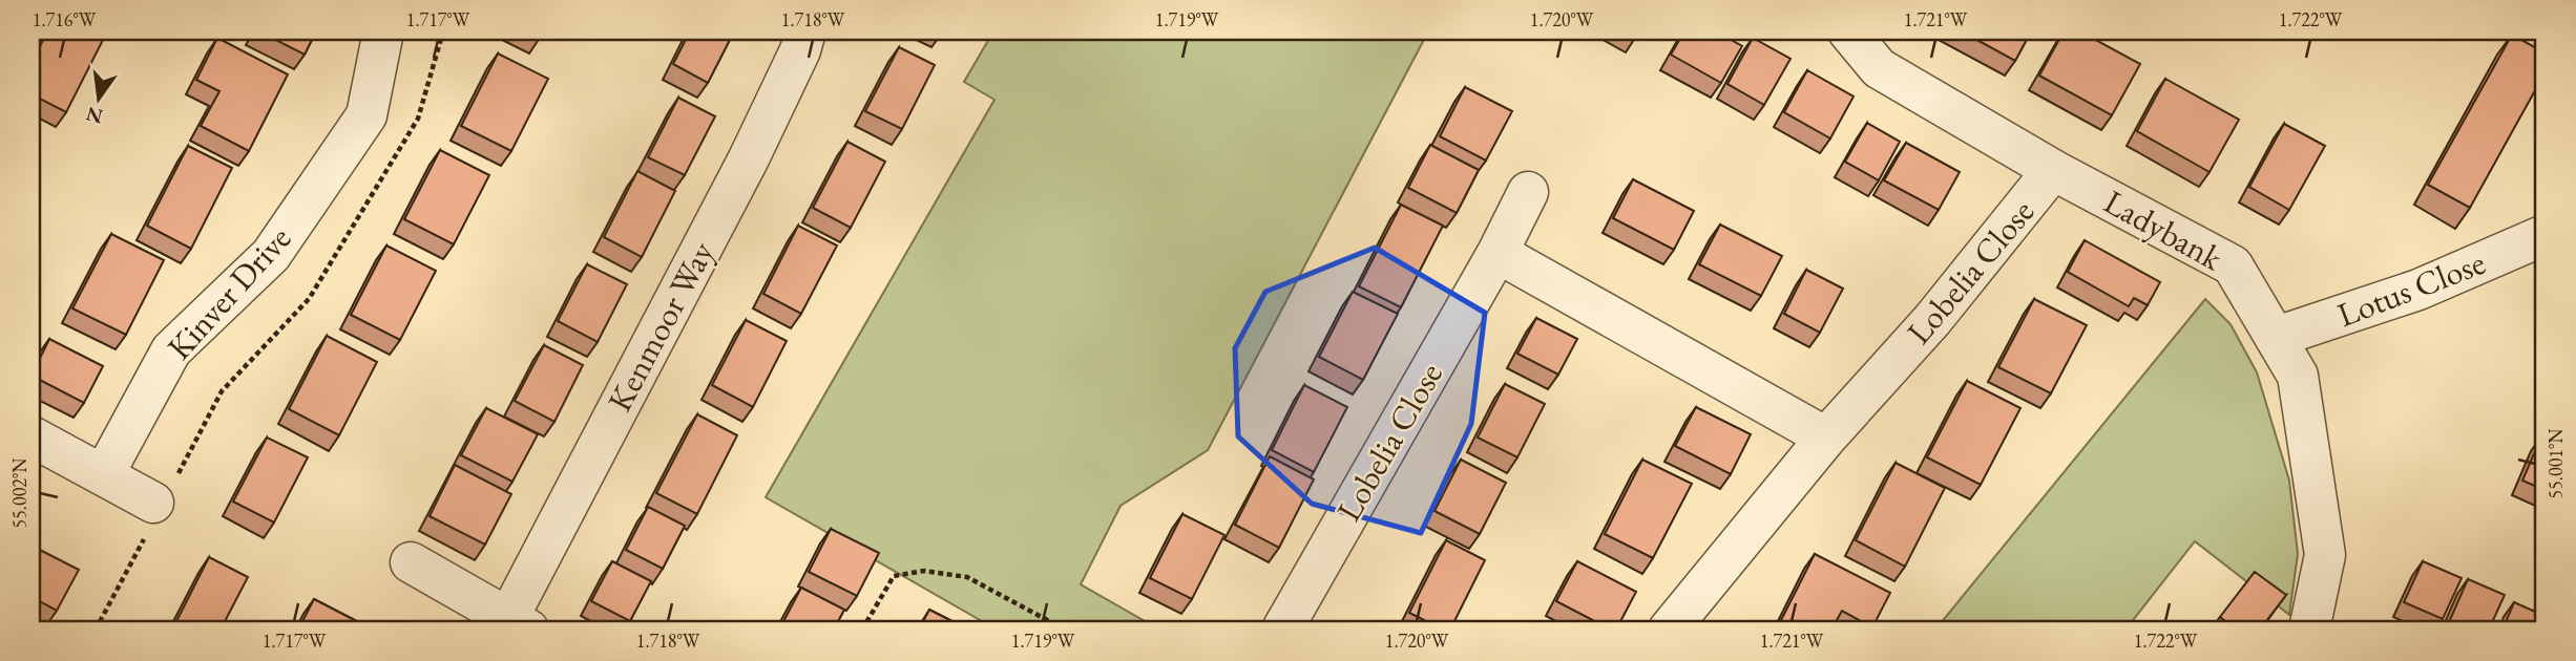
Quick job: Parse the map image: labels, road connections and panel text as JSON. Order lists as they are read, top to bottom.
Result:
{
  "streets": {
    "street": [
      "Ladybank",
      "Lobelia Close",
      "Lotus Close",
      "Kinver Drive",
      "Kenmoor Way"
    ]
  },
  "crossings": [
    ["Ladybank", "Lobelia Close"],
    ["Ladybank", "Lotus Close"]
  ],
  "north": "bottom",
  "coordinates": [
    "1.716°W",
    "1.717°W",
    "1.718°W",
    "1.719°W",
    "1.720°W",
    "1.721°W",
    "1.722°W",
    "55.001°N",
    "55.002°N"
  ]
}
